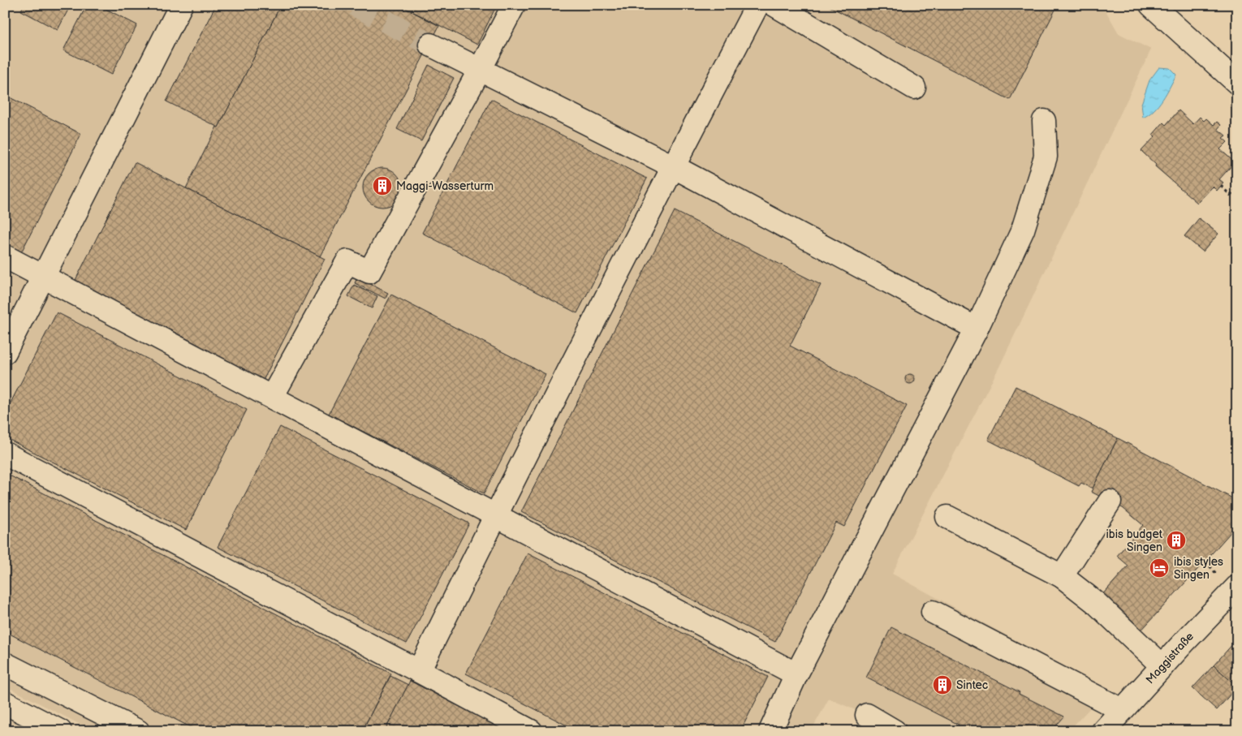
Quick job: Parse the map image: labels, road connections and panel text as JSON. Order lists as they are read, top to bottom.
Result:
{
  "streets": {
    "street": ["Maggistraße"]
  },
  "places": {
    "building": ["Maggi-Wasserturm", "ibis budget Singen", "Sintec"],
    "hotel": ["ibis styles Singen"]
  }
}
